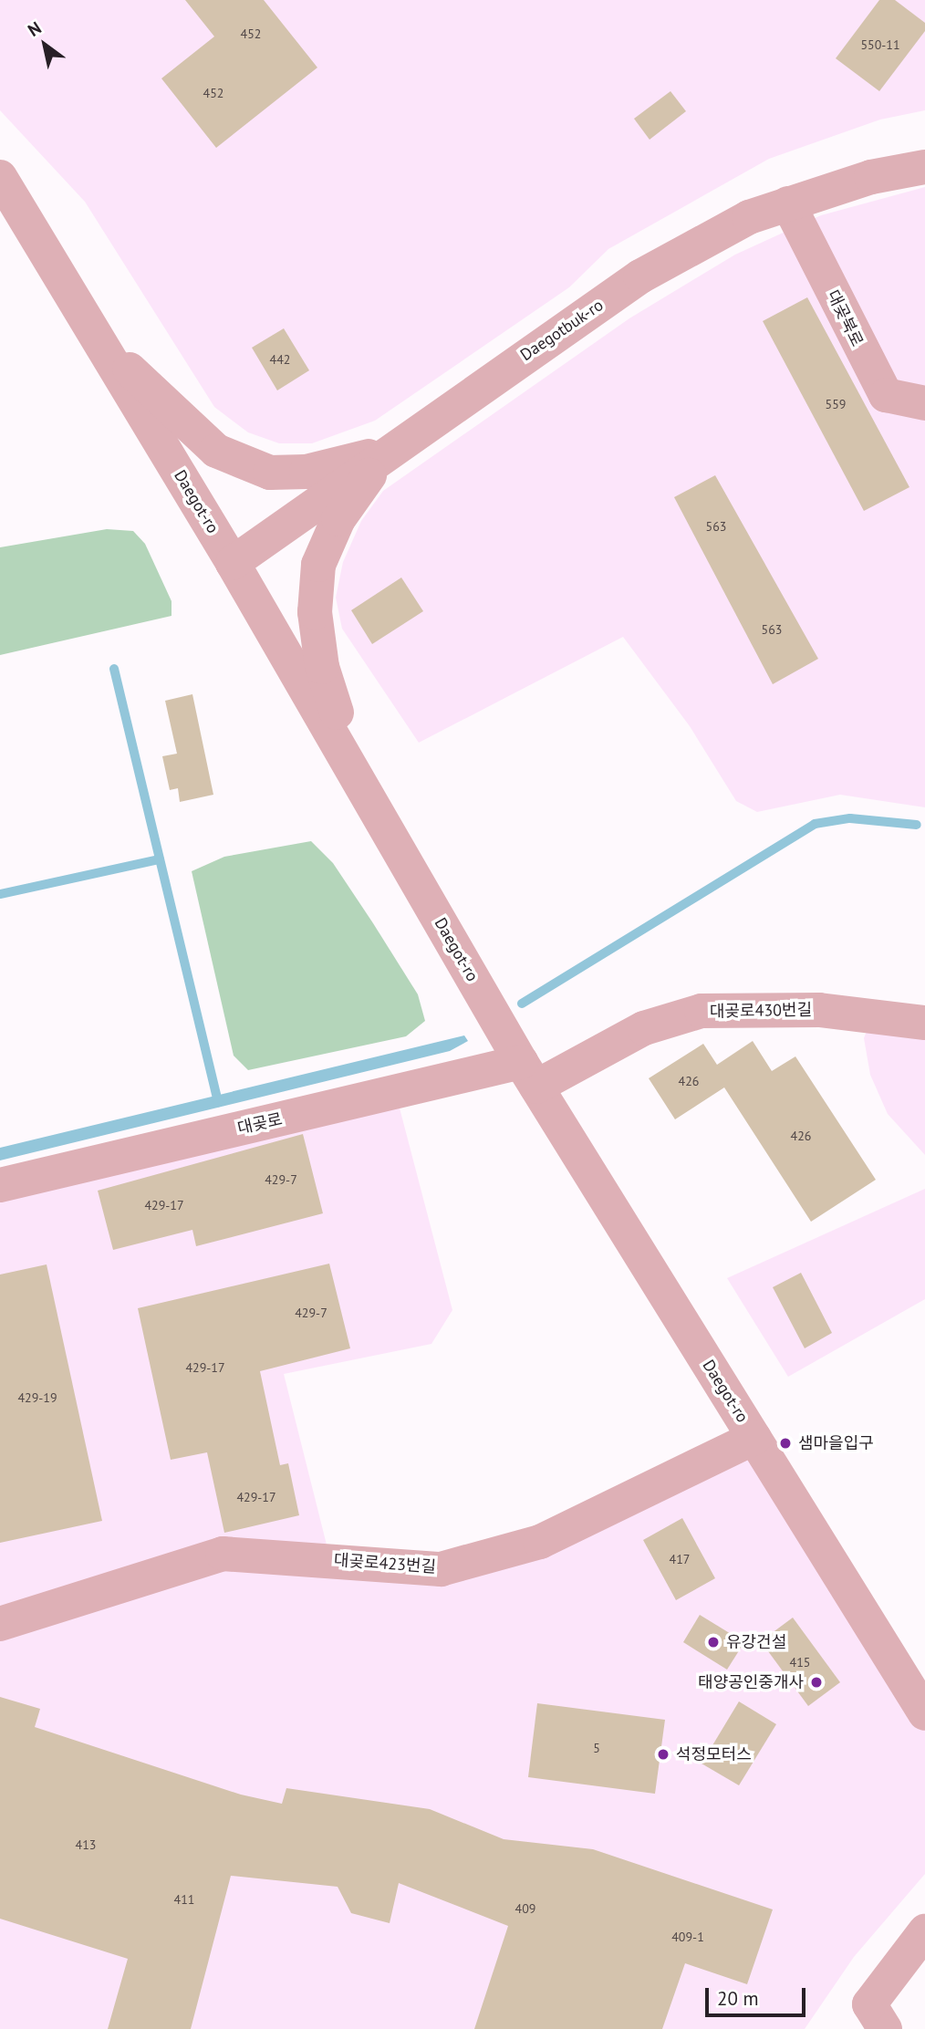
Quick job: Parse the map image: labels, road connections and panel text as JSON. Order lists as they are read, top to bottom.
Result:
{
  "streets": {
    "street": [
      "대곶북로",
      "Daegotbuk-ro",
      "Daegot-ro",
      "대곶로430번길",
      "대곶로",
      "대곶로423번길"
    ]
  },
  "crossings": [
    ["대곶북로", "Daegotbuk-ro"],
    ["Daegotbuk-ro", "Daegot-ro"],
    ["Daegot-ro", "대곶로430번길"],
    ["Daegot-ro", "대곶로"],
    ["Daegot-ro", "대곶로423번길"],
    ["대곶로430번길", "대곶로"]
  ],
  "places": [
    "샘마을입구",
    "유강건설",
    "태양공인중개사",
    "석정모터스"
  ],
  "house_numbers": [
    "452",
    "550-11",
    "452",
    "442",
    "559",
    "563",
    "563",
    "426",
    "426",
    "429-7",
    "429-17",
    "429-7",
    "429-17",
    "429-19",
    "429-17",
    "417",
    "415",
    "5",
    "413",
    "411",
    "409",
    "409-1"
  ],
  "scale_bar": "20 m",
  "north": "top left"
}
